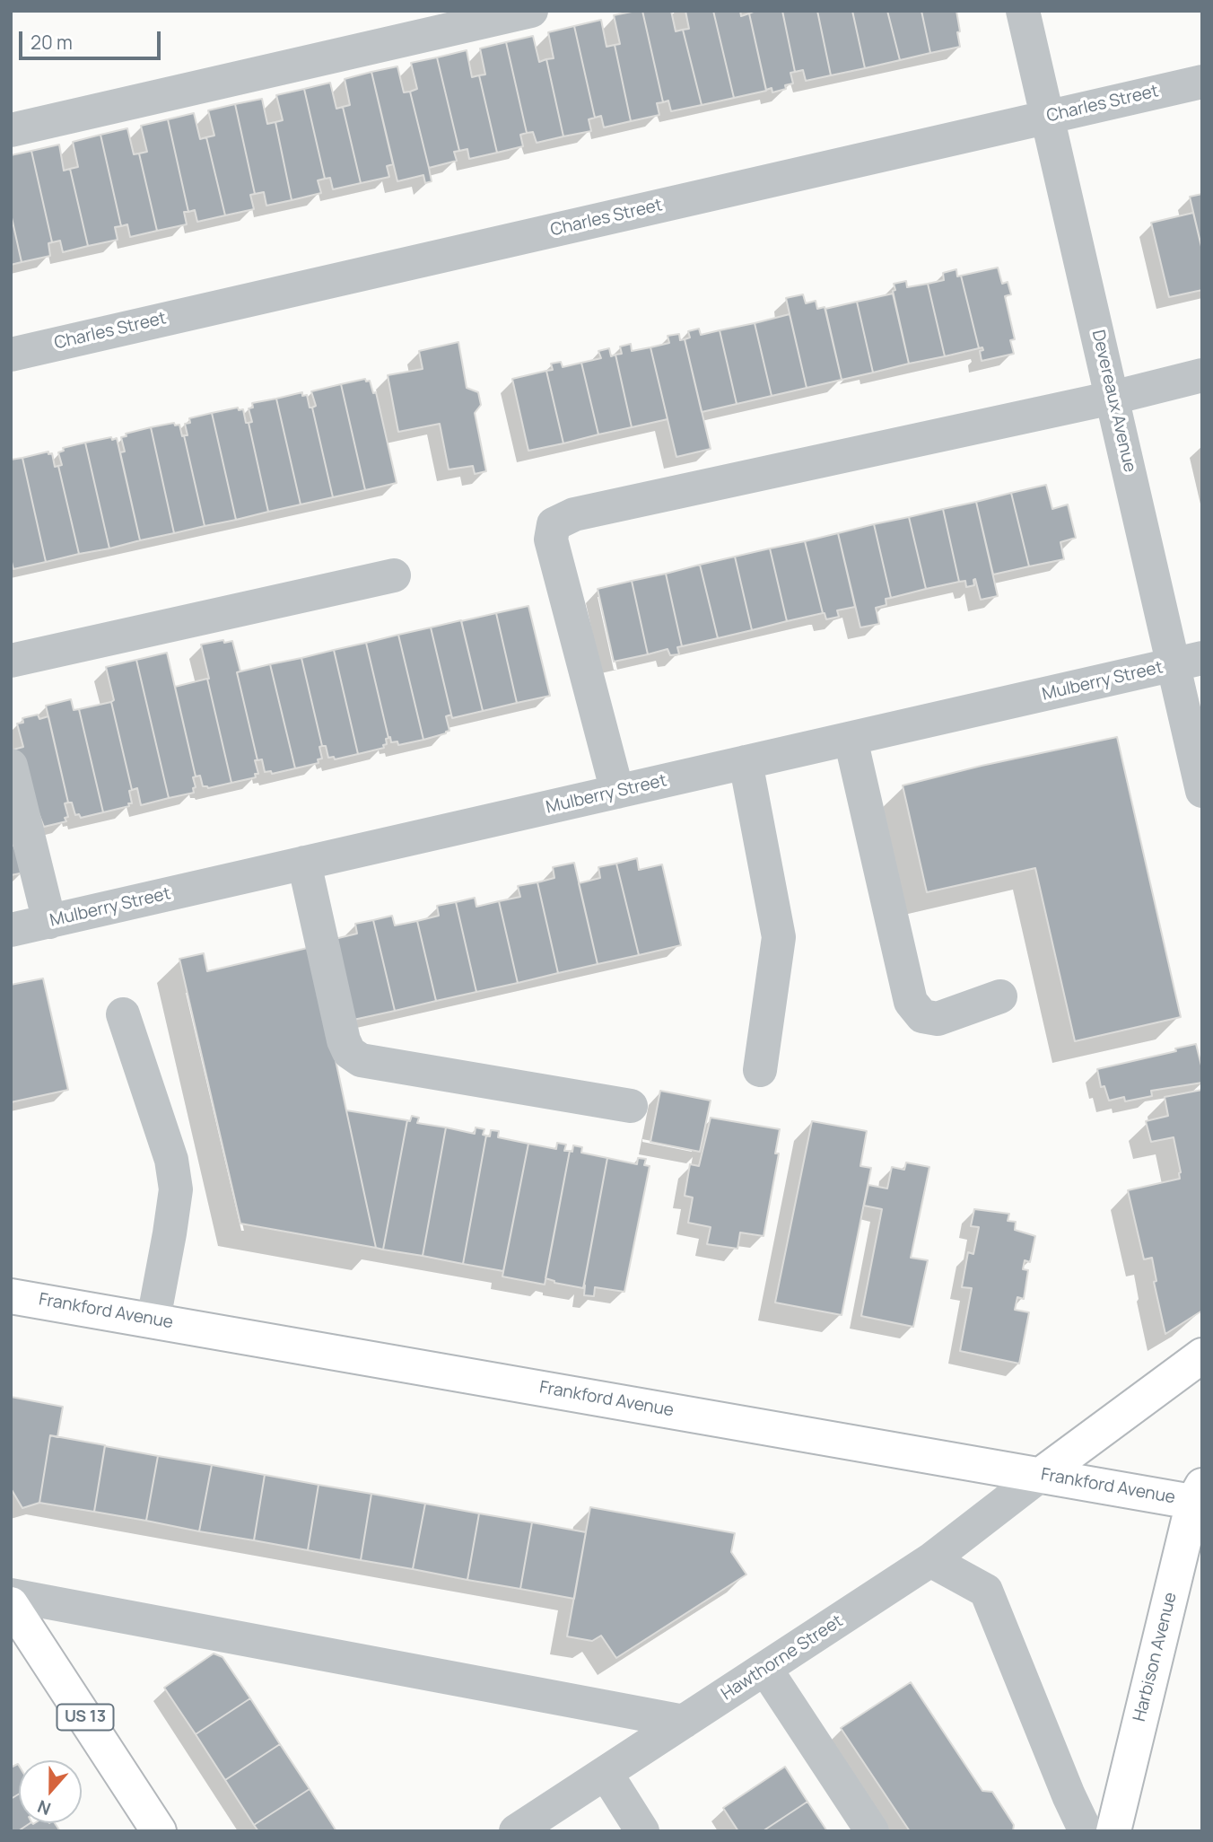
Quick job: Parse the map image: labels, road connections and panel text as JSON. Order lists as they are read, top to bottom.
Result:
{
  "streets": {
    "main road": ["Frankford Avenue", "Harbison Avenue", "US 13"],
    "street": [
      "Charles Street",
      "Devereaux Avenue",
      "Mulberry Street",
      "Hawthorne Street"
    ]
  },
  "crossings": [
    ["Charles Street", "Devereaux Avenue"],
    ["Devereaux Avenue", "Mulberry Street"],
    ["Frankford Avenue", "Harbison Avenue"],
    ["Frankford Avenue", "Hawthorne Street"]
  ],
  "scale_bar": "20 m",
  "north": "bottom"
}
